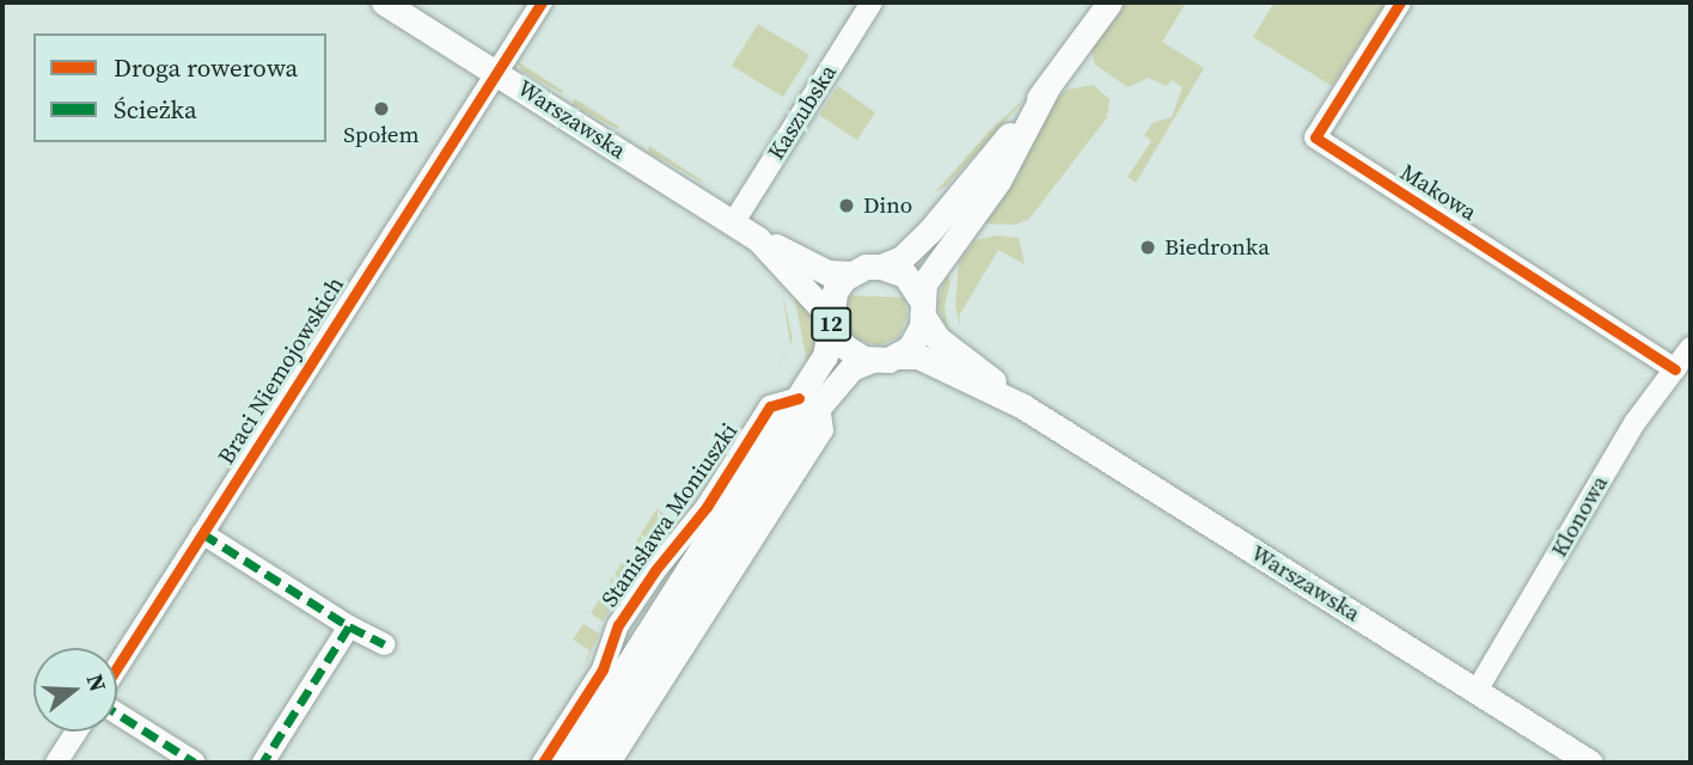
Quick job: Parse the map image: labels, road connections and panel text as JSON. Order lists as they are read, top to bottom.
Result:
{
  "streets": {
    "main road": ["Warszawska", "12", "Stanisława Moniuszki"],
    "street": [
      "Kaszubska",
      "Makowa",
      "Braci Niemojowskich",
      "Klonowa"
    ]
  },
  "crossings": [
    ["Kaszubska", "Warszawska"],
    ["Warszawska", "12"],
    ["Warszawska", "Braci Niemojowskich"],
    ["Warszawska", "Stanisława Moniuszki"],
    ["Warszawska", "Klonowa"],
    ["Makowa", "Klonowa"],
    ["12", "Stanisława Moniuszki"]
  ],
  "places": ["Społem", "Dino", "Biedronka"],
  "legend": ["Droga rowerowa", "Ścieżka"],
  "north": "right"
}
